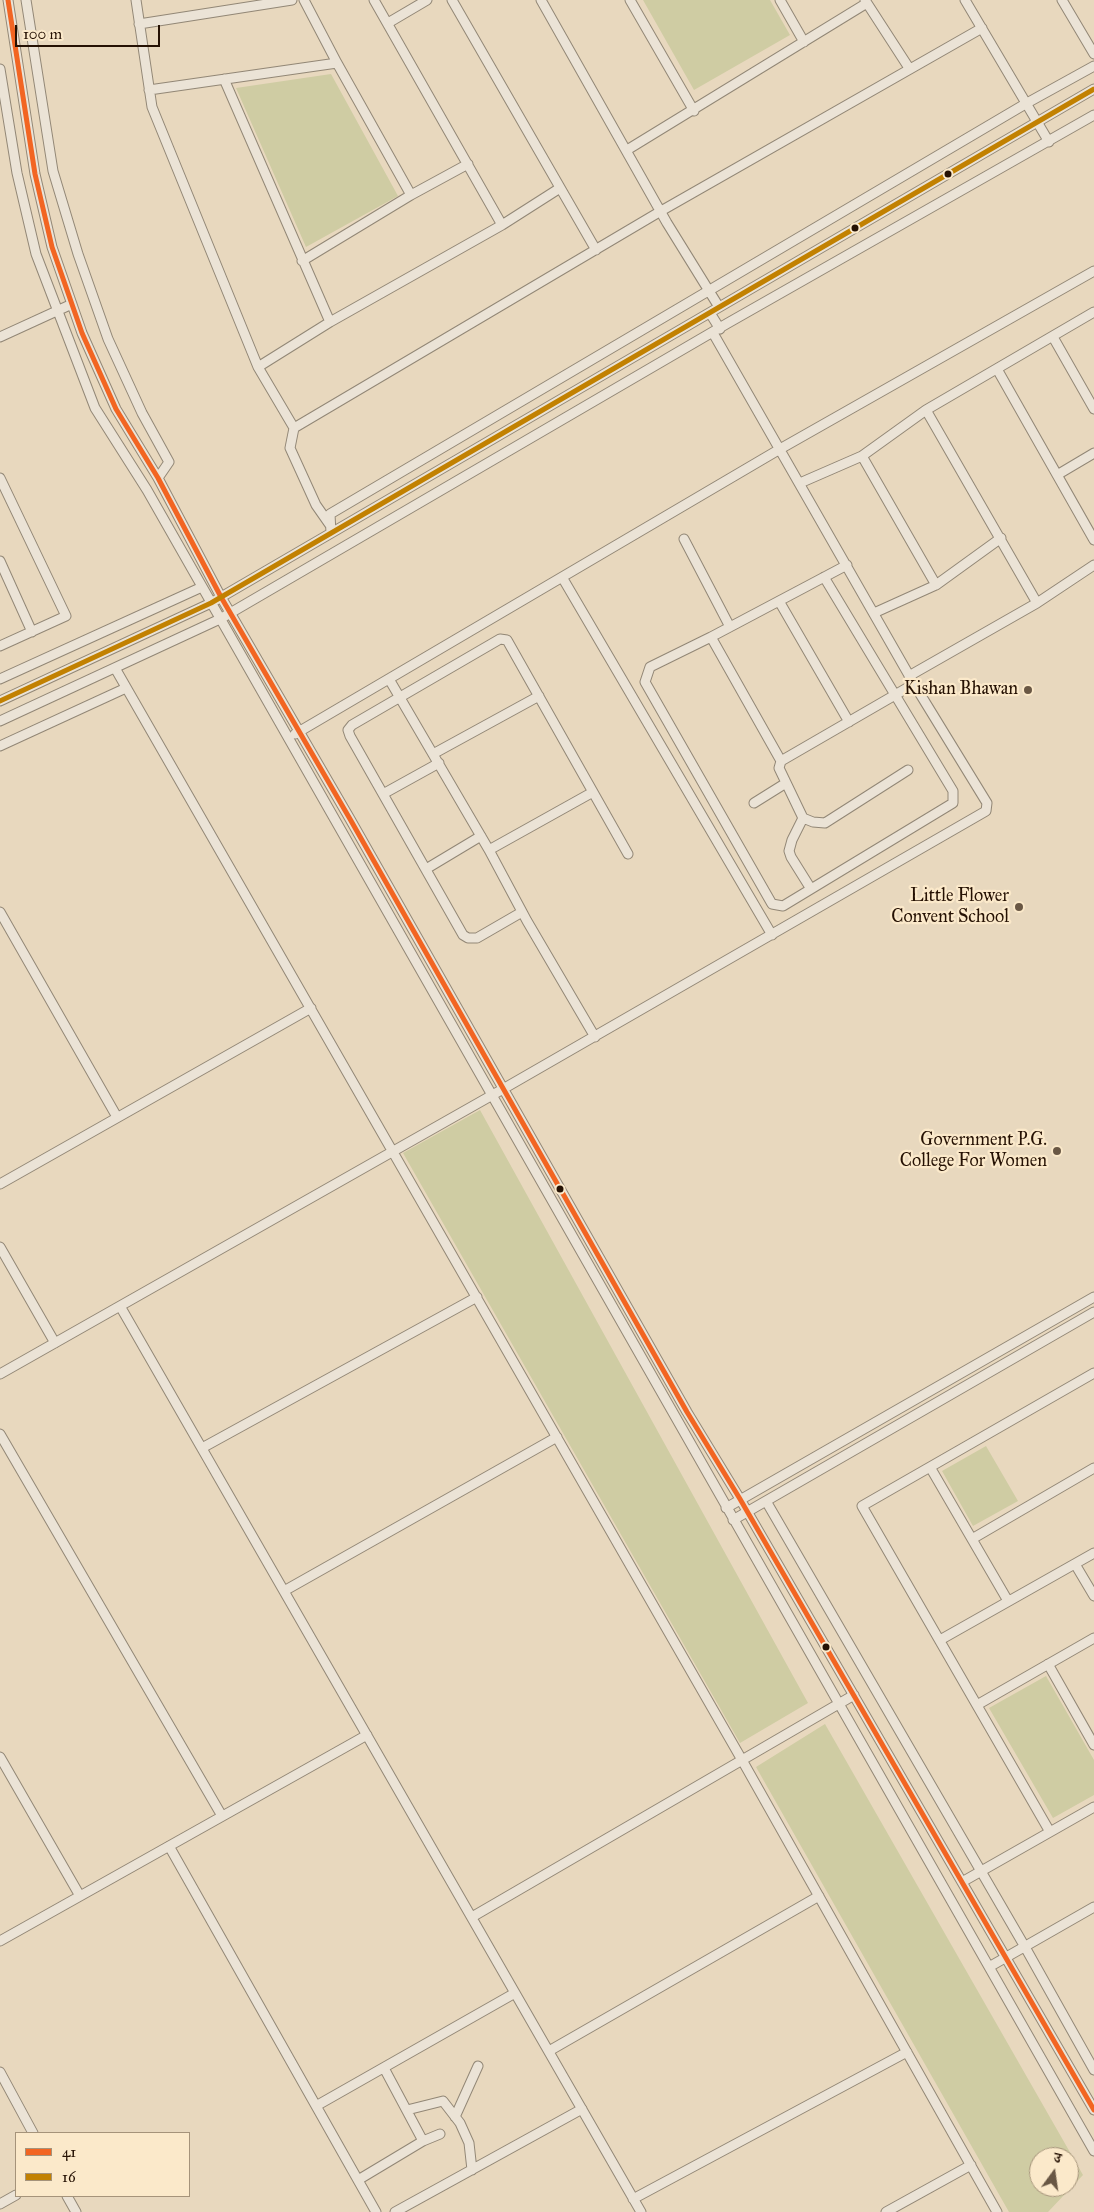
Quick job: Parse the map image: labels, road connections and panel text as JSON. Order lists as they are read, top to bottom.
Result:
{
  "places": ["Kishan Bhawan", "Little Flower Convent School", "Government P.G. College For Women"],
  "lines": ["transit line 41", "transit line 16"],
  "legend": ["41", "16"],
  "scale_bar": "100 m",
  "north": "top"
}
